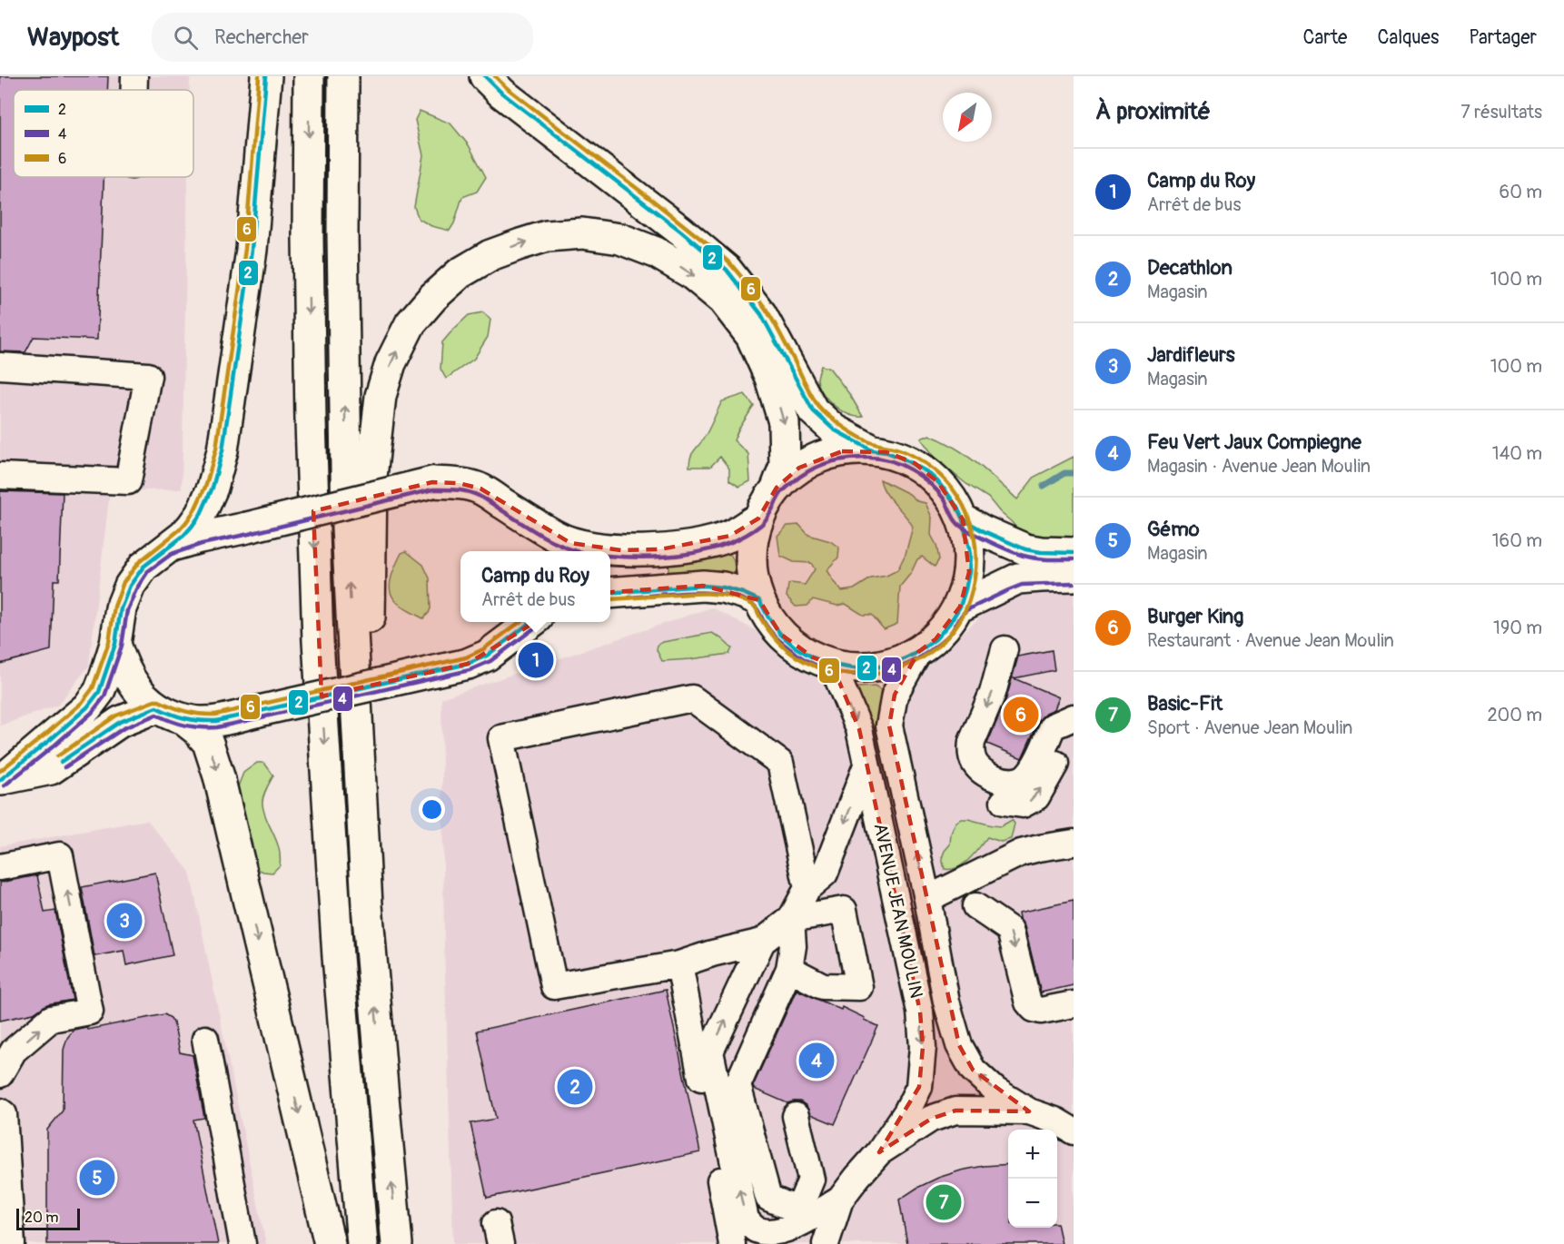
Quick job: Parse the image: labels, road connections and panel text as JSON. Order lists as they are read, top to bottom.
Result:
{
  "streets": {
    "street": ["AVENUE JEAN MOULIN"]
  },
  "lines": ["transit line 2", "transit line 6", "transit line 4"],
  "legend": ["2", "4", "6"],
  "scale_bar": "20 m",
  "north": "bottom left",
  "page": {
    "header": "Waypost",
    "search": "Rechercher",
    "nav": ["Carte", "Calques", "Partager"],
    "heading": ["À proximité", "7 résultats"],
    "list": [
      {
        "mark": "1",
        "name": "Camp du Roy",
        "note": "Arrêt de bus",
        "value": "60 m"
      },
      {
        "mark": "2",
        "name": "Decathlon",
        "note": "Magasin",
        "value": "100 m"
      },
      {
        "mark": "3",
        "name": "Jardifleurs",
        "note": "Magasin",
        "value": "100 m"
      },
      {
        "mark": "4",
        "name": "Feu Vert Jaux Compiegne",
        "note": "Magasin · Avenue Jean Moulin",
        "value": "140 m"
      },
      {
        "mark": "5",
        "name": "Gémo",
        "note": "Magasin",
        "value": "160 m"
      },
      {
        "mark": "6",
        "name": "Burger King",
        "note": "Restaurant · Avenue Jean Moulin",
        "value": "190 m"
      },
      {
        "mark": "7",
        "name": "Basic-Fit",
        "note": "Sport · Avenue Jean Moulin",
        "value": "200 m"
      }
    ],
    "popup": ["Camp du Roy", "Arrêt de bus"],
    "pins": [
      "1",
      "6",
      "3",
      "4",
      "2",
      "5",
      "7"
    ],
    "map_buttons": ["+", "−"],
    "scale": "20 m"
  }
}
